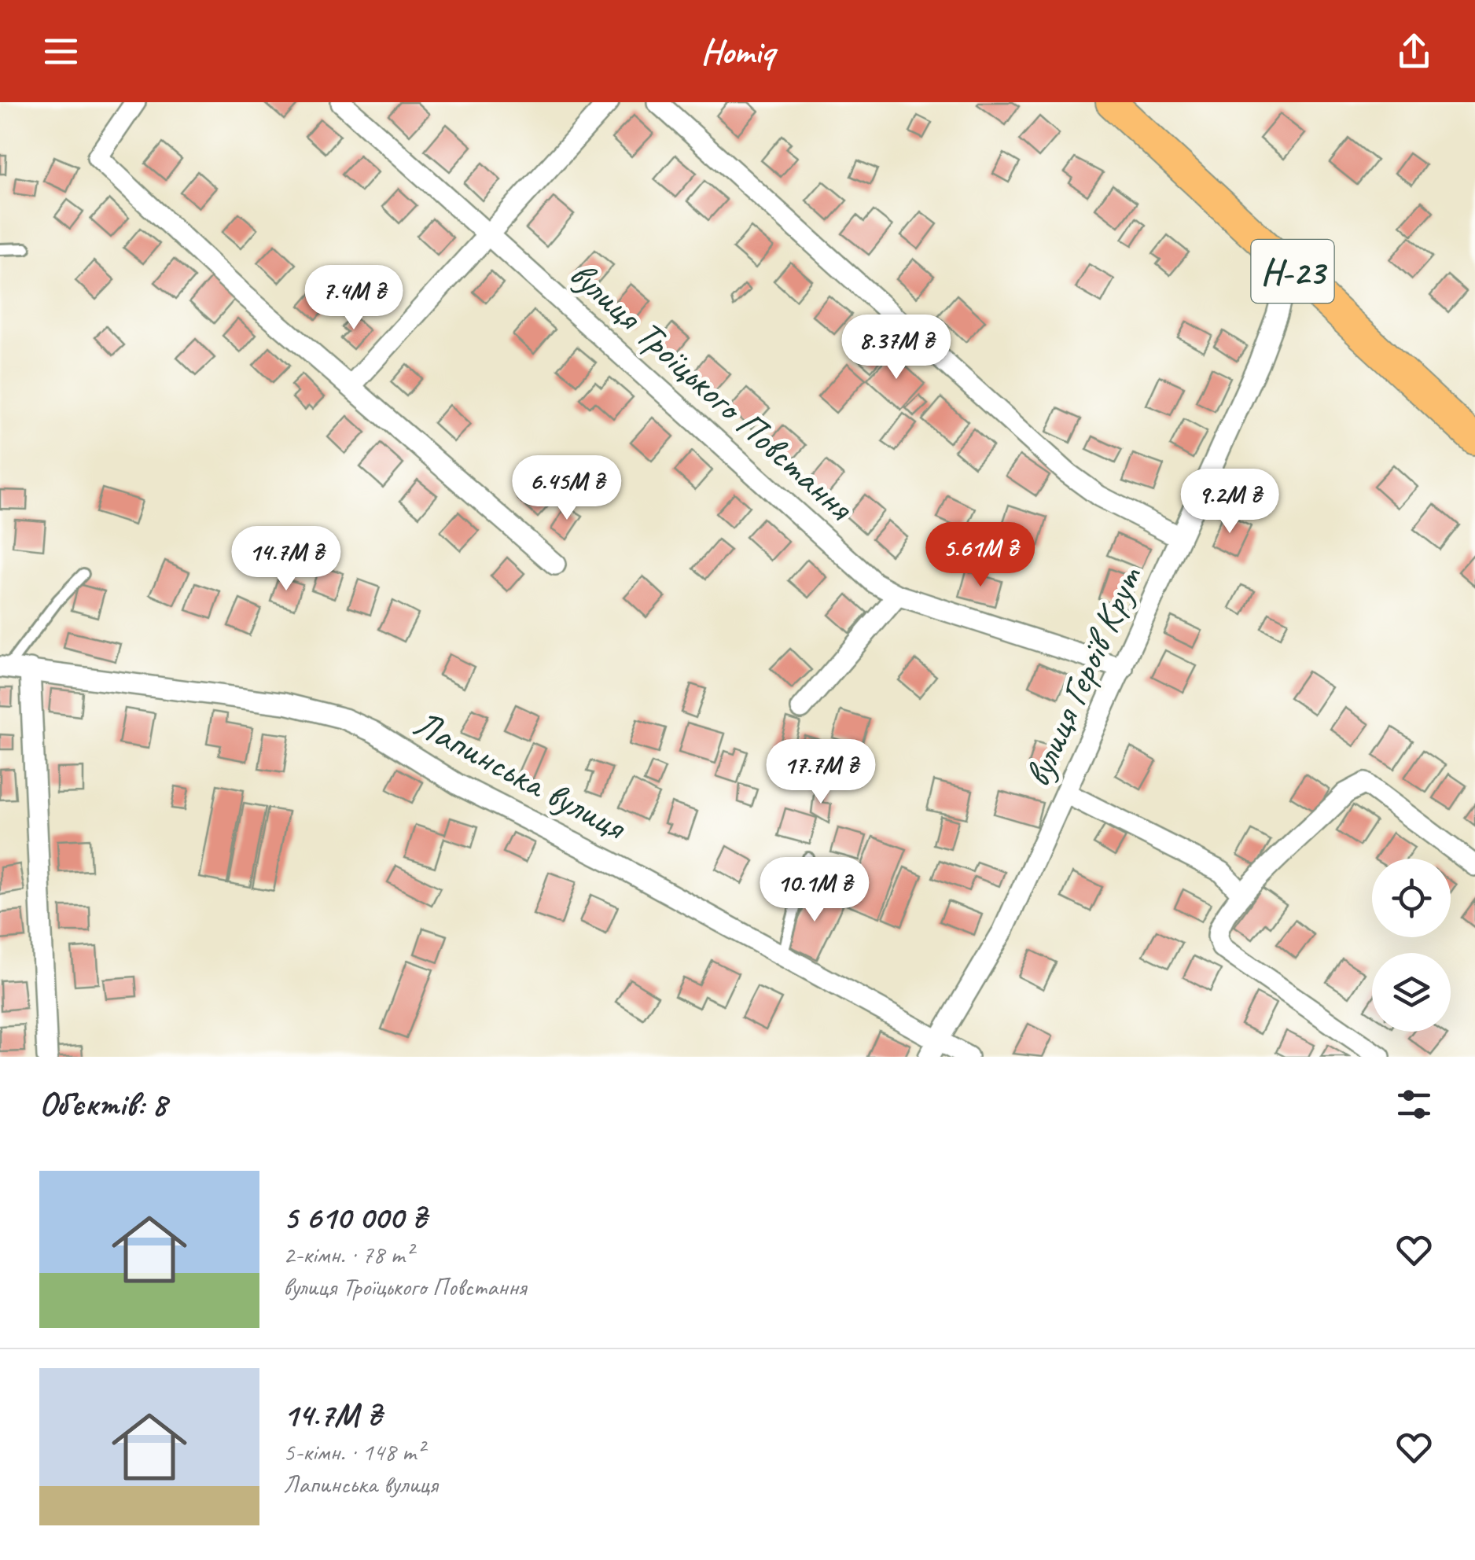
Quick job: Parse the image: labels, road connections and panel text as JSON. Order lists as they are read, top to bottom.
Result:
{
  "streets": {
    "main road": ["Н-23"],
    "street": ["вулиця Троїцького Повстання", "вулиця Героїв Крут", "Лапинська вулиця"]
  },
  "crossings": [
    ["Н-23", "вулиця Героїв Крут"],
    ["вулиця Троїцького Повстання", "вулиця Героїв Крут"],
    ["вулиця Героїв Крут", "Лапинська вулиця"]
  ],
  "page": {
    "header": "Homiq",
    "price": [
      "7.4M ₴",
      "8.37M ₴",
      "6.45M ₴",
      "9.2M ₴",
      "5.61M ₴",
      "14.7M ₴",
      "17.7M ₴",
      "10.1M ₴"
    ],
    "heading": "Об’єктів: 8",
    "list": [
      {
        "name": "5 610 000 ₴",
        "note": "2-кімн. · 78 m² · вулиця Троїцького Повстання"
      },
      {
        "name": "14.7M ₴",
        "note": "5-кімн. · 148 m² · Лапинська вулиця"
      }
    ]
  }
}
